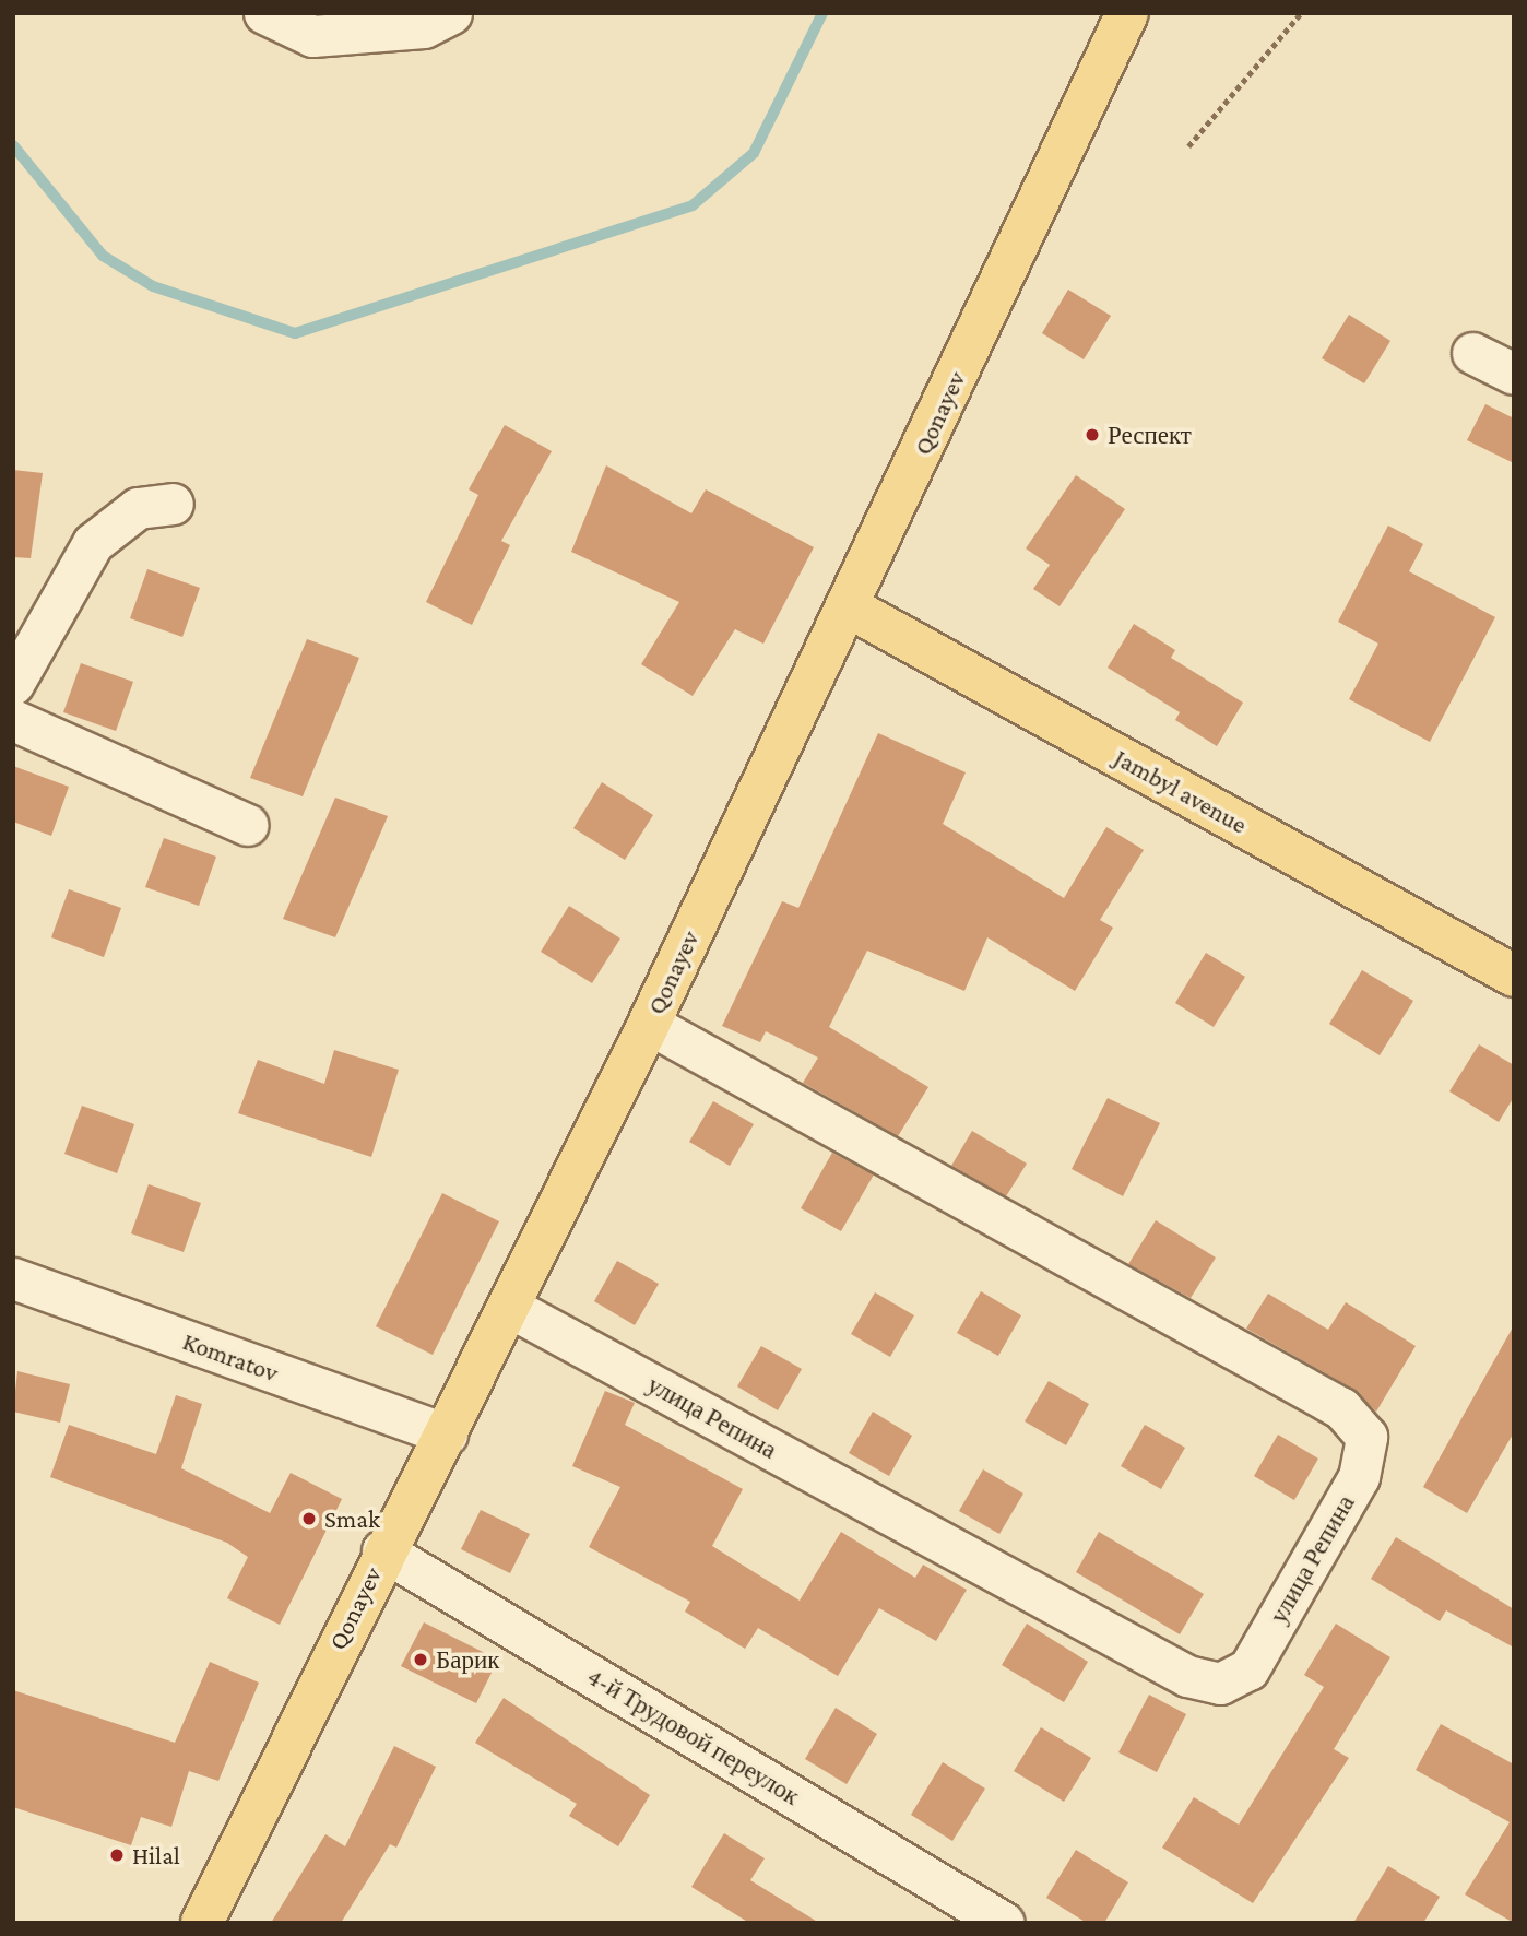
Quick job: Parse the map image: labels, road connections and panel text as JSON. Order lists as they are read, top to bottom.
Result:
{
  "streets": {
    "main road": ["Qonayev", "Jambyl avenue"],
    "street": ["Komratov", "улица Репина", "4-й Трудовой переулок"]
  },
  "crossings": [
    ["Qonayev", "Jambyl avenue"],
    ["Qonayev", "Komratov"],
    ["Qonayev", "улица Репина"],
    ["Qonayev", "4-й Трудовой переулок"]
  ],
  "places": [
    "Респект",
    "Smak",
    "Барик",
    "Hilal"
  ]
}
